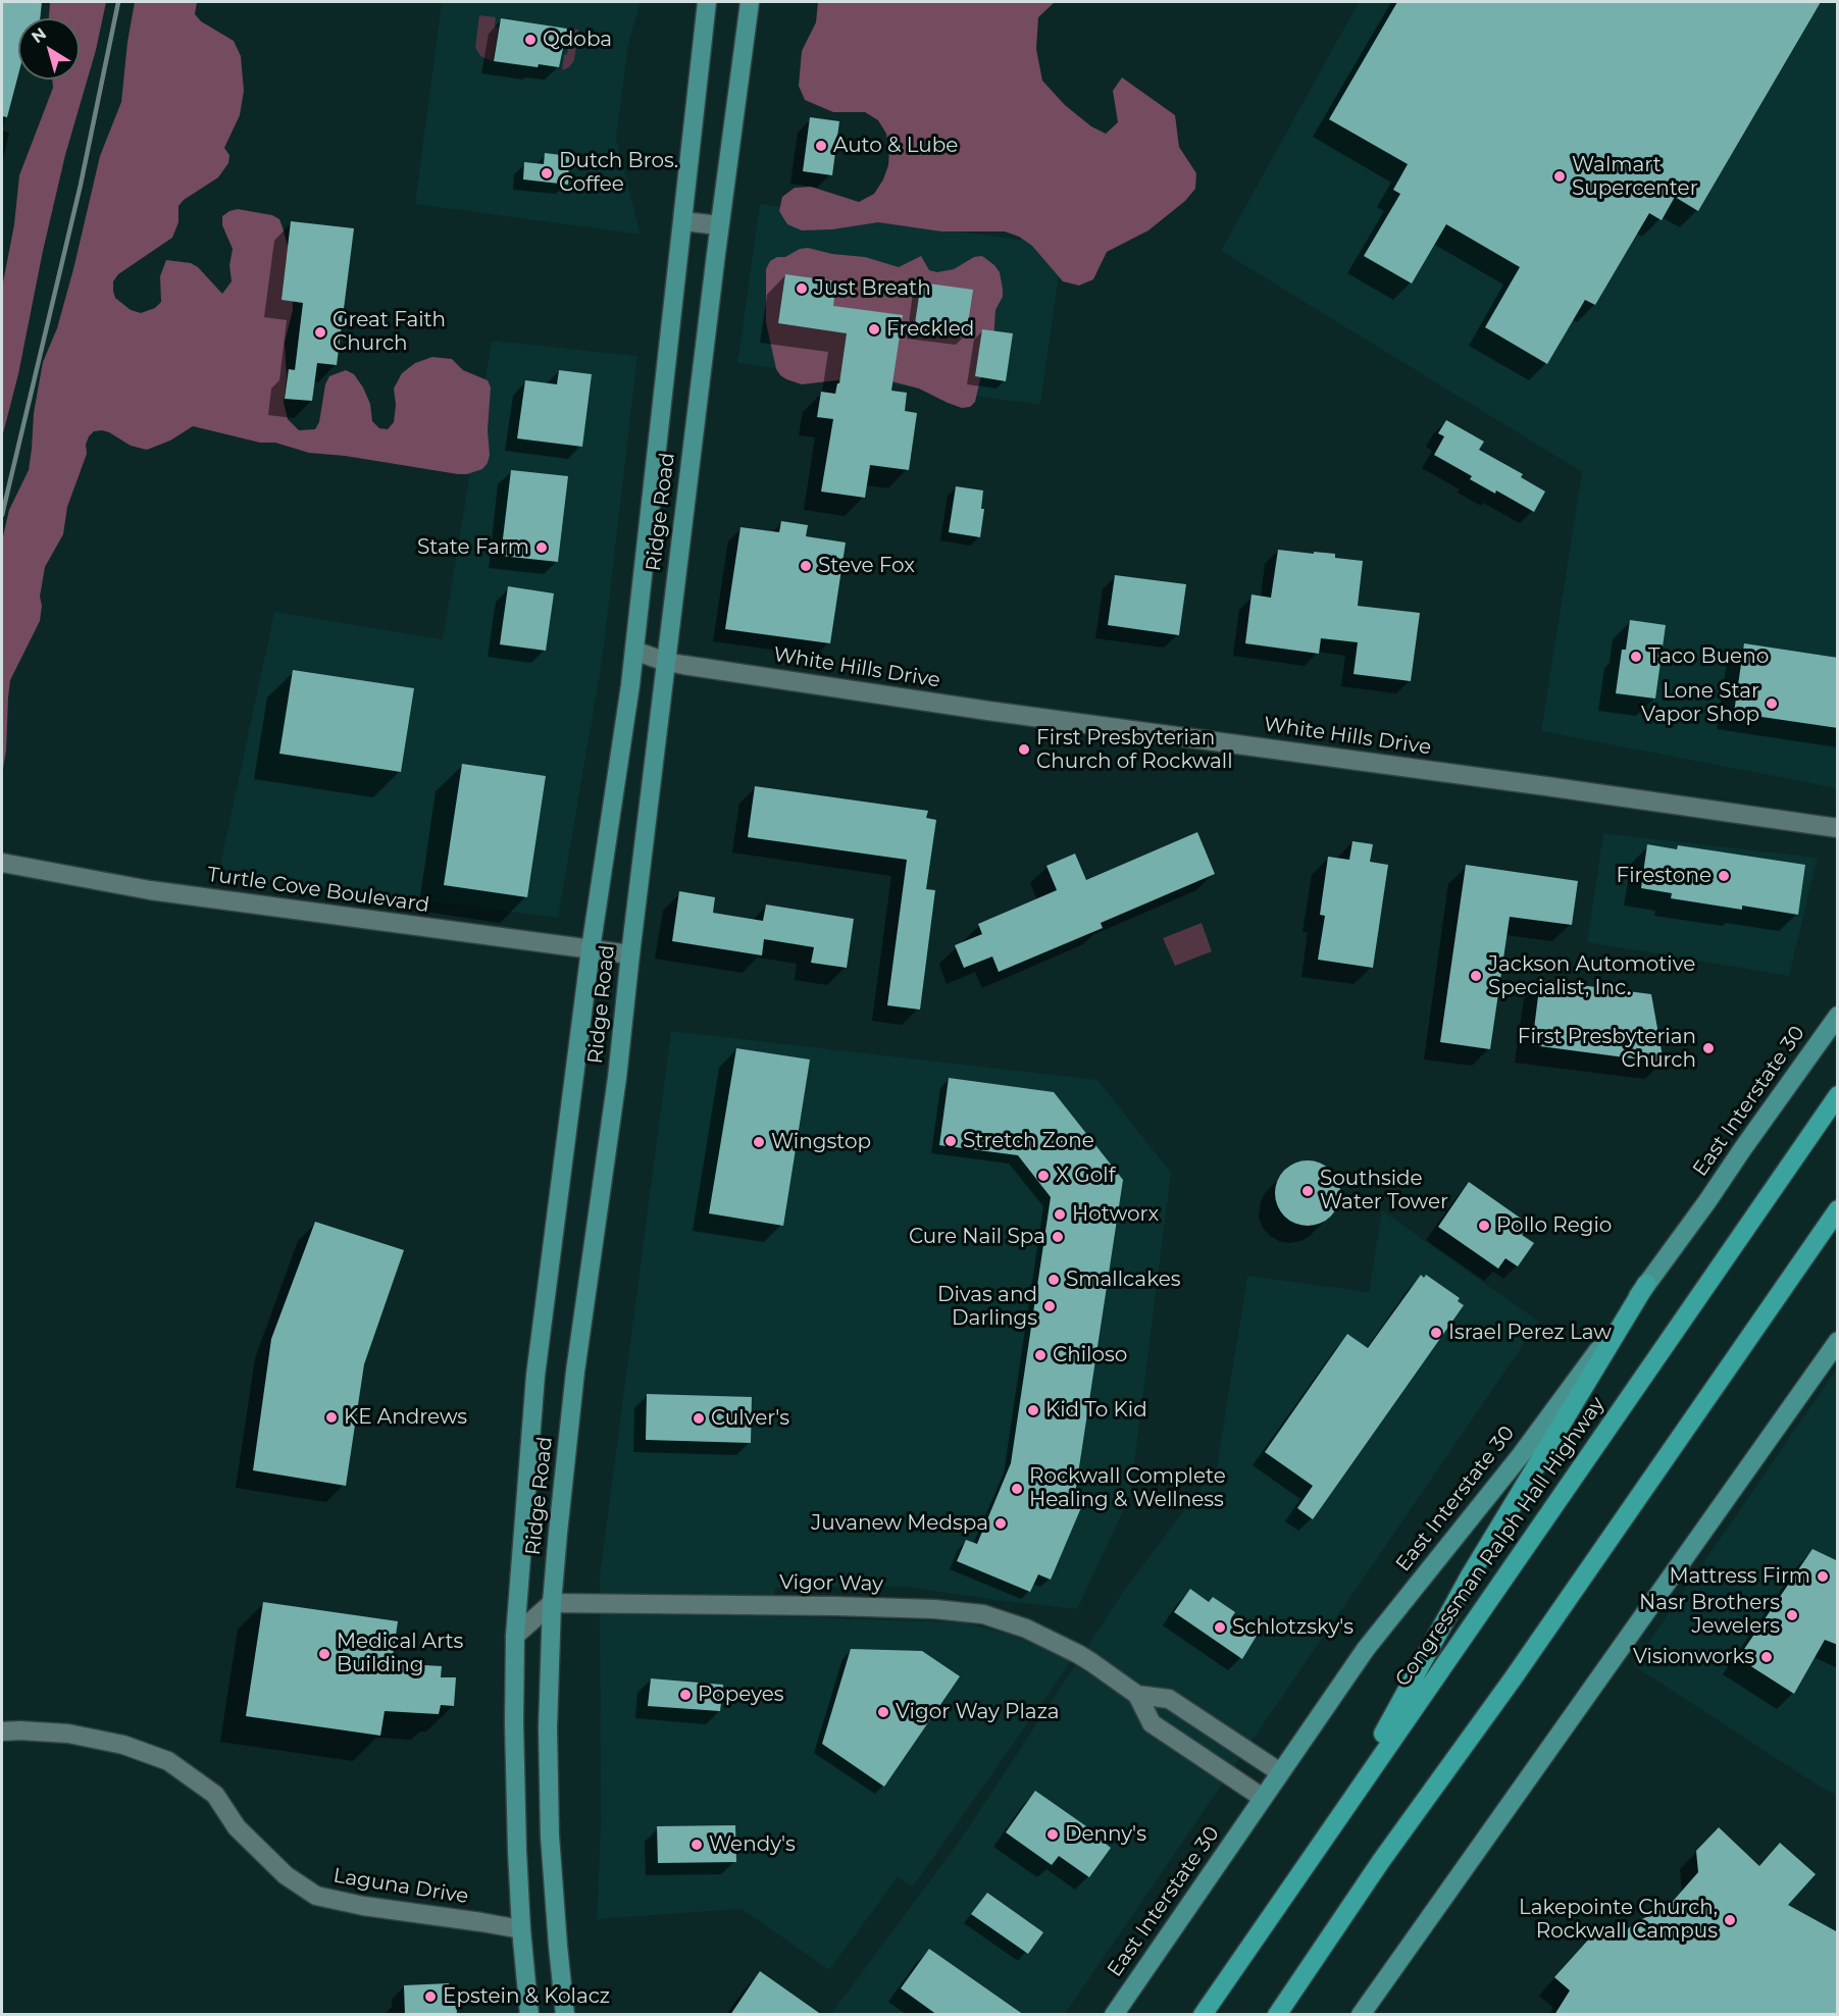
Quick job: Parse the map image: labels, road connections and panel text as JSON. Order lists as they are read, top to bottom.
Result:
{
  "streets": {
    "highway": ["Congressman Ralph Hall Highway"],
    "main road": ["Ridge Road", "East Interstate 30"],
    "street": [
      "White Hills Drive",
      "Turtle Cove Boulevard",
      "Vigor Way",
      "Laguna Drive"
    ]
  },
  "crossings": [
    ["Ridge Road", "White Hills Drive"],
    ["Ridge Road", "Turtle Cove Boulevard"],
    ["Ridge Road", "Vigor Way"],
    ["Ridge Road", "Laguna Drive"],
    ["East Interstate 30", "Vigor Way"]
  ],
  "places": [
    "Qdoba",
    "Auto & Lube",
    "Dutch Bros. Coffee",
    "Walmart Supercenter",
    "Just Breath",
    "Freckled",
    "Great Faith Church",
    "State Farm",
    "Steve Fox",
    "Taco Bueno",
    "Lone Star Vapor Shop",
    "First Presbyterian Church of Rockwall",
    "Firestone",
    "Jackson Automotive Specialist, Inc.",
    "First Presbyterian Church",
    "Stretch Zone",
    "Wingstop",
    "X Golf",
    "Southside Water Tower",
    "Hotworx",
    "Pollo Regio",
    "Cure Nail Spa",
    "Smallcakes",
    "Divas and Darlings",
    "Israel Perez Law",
    "Chiloso",
    "Kid To Kid",
    "KE Andrews",
    "Culver's",
    "Rockwall Complete Healing & Wellness",
    "Juvanew Medspa",
    "Mattress Firm",
    "Nasr Brothers Jewelers",
    "Schlotzsky's",
    "Medical Arts Building",
    "Visionworks",
    "Popeyes",
    "Vigor Way Plaza",
    "Denny's",
    "Wendy's",
    "Lakepointe Church, Rockwall Campus",
    "Epstein & Kolacz"
  ],
  "north": "top left"
}
